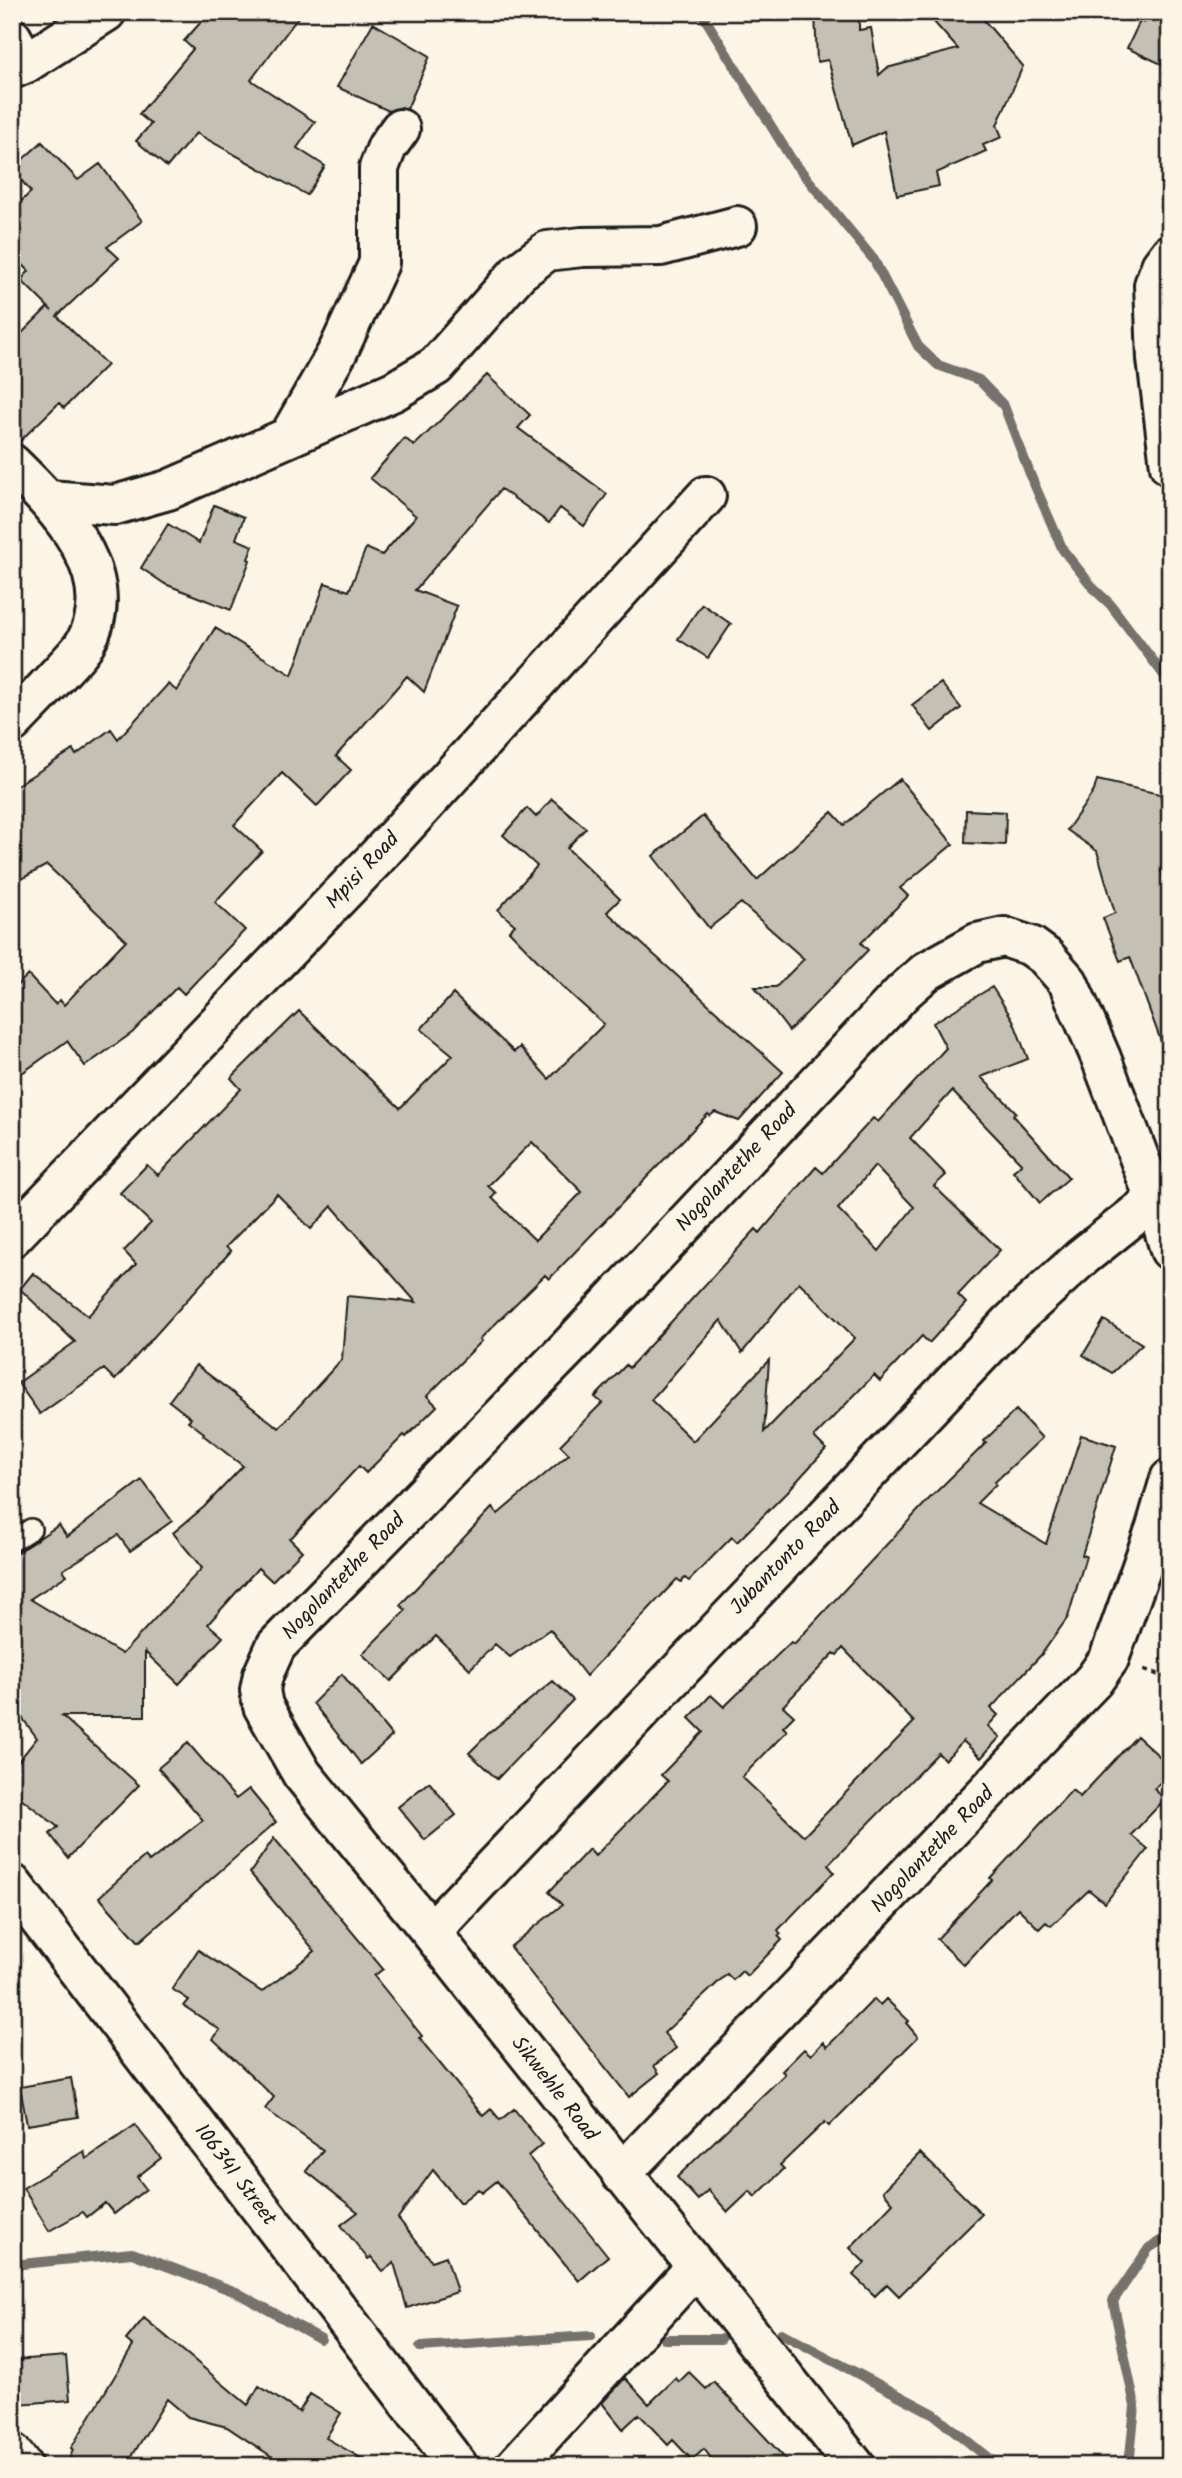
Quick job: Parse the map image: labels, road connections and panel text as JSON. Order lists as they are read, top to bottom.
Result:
{
  "streets": {
    "street": [
      "Mpisi Road",
      "Nogolantethe Road",
      "Jubantonto Road",
      "Sikwehle Road",
      "106341 Street"
    ]
  },
  "crossings": [
    ["Nogolantethe Road", "Jubantonto Road"],
    ["Nogolantethe Road", "Sikwehle Road"],
    ["Jubantonto Road", "Sikwehle Road"]
  ]
}
